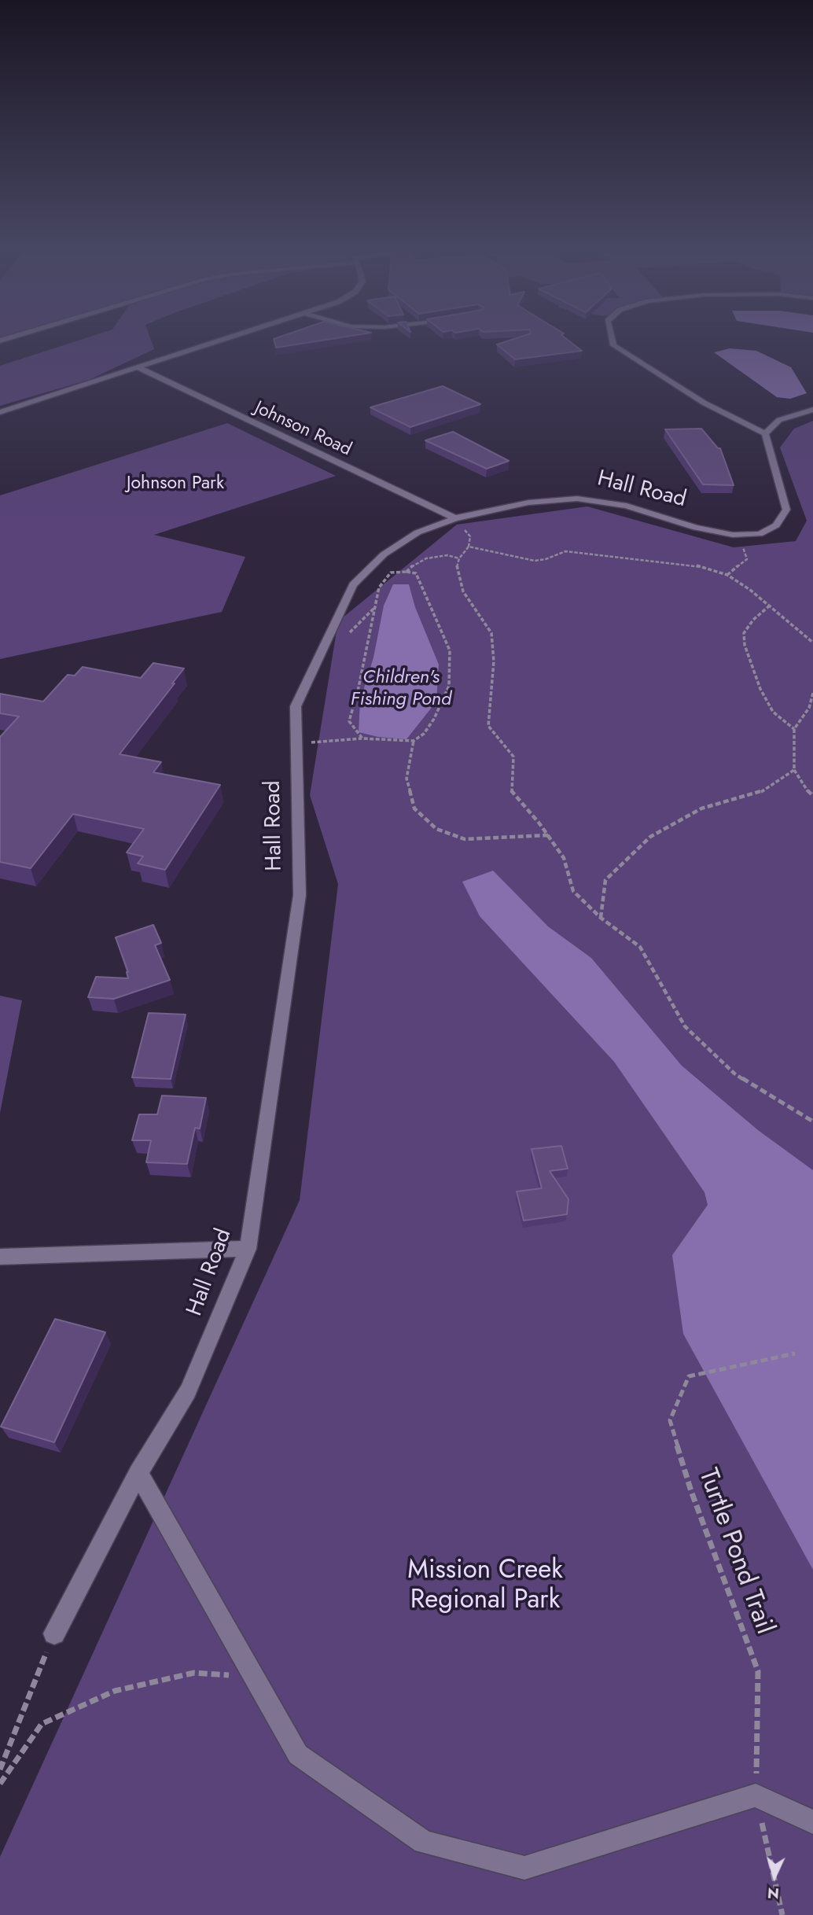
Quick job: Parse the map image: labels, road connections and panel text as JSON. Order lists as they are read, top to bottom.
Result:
{
  "streets": {
    "street": ["Johnson Road", "Hall Road"],
    "path": ["Turtle Pond Trail"]
  },
  "crossings": [
    ["Johnson Road", "Hall Road"]
  ],
  "water": ["Children's Fishing Pond"],
  "parks": ["Johnson Park", "Mission Creek Regional Park"],
  "north": "bottom"
}
